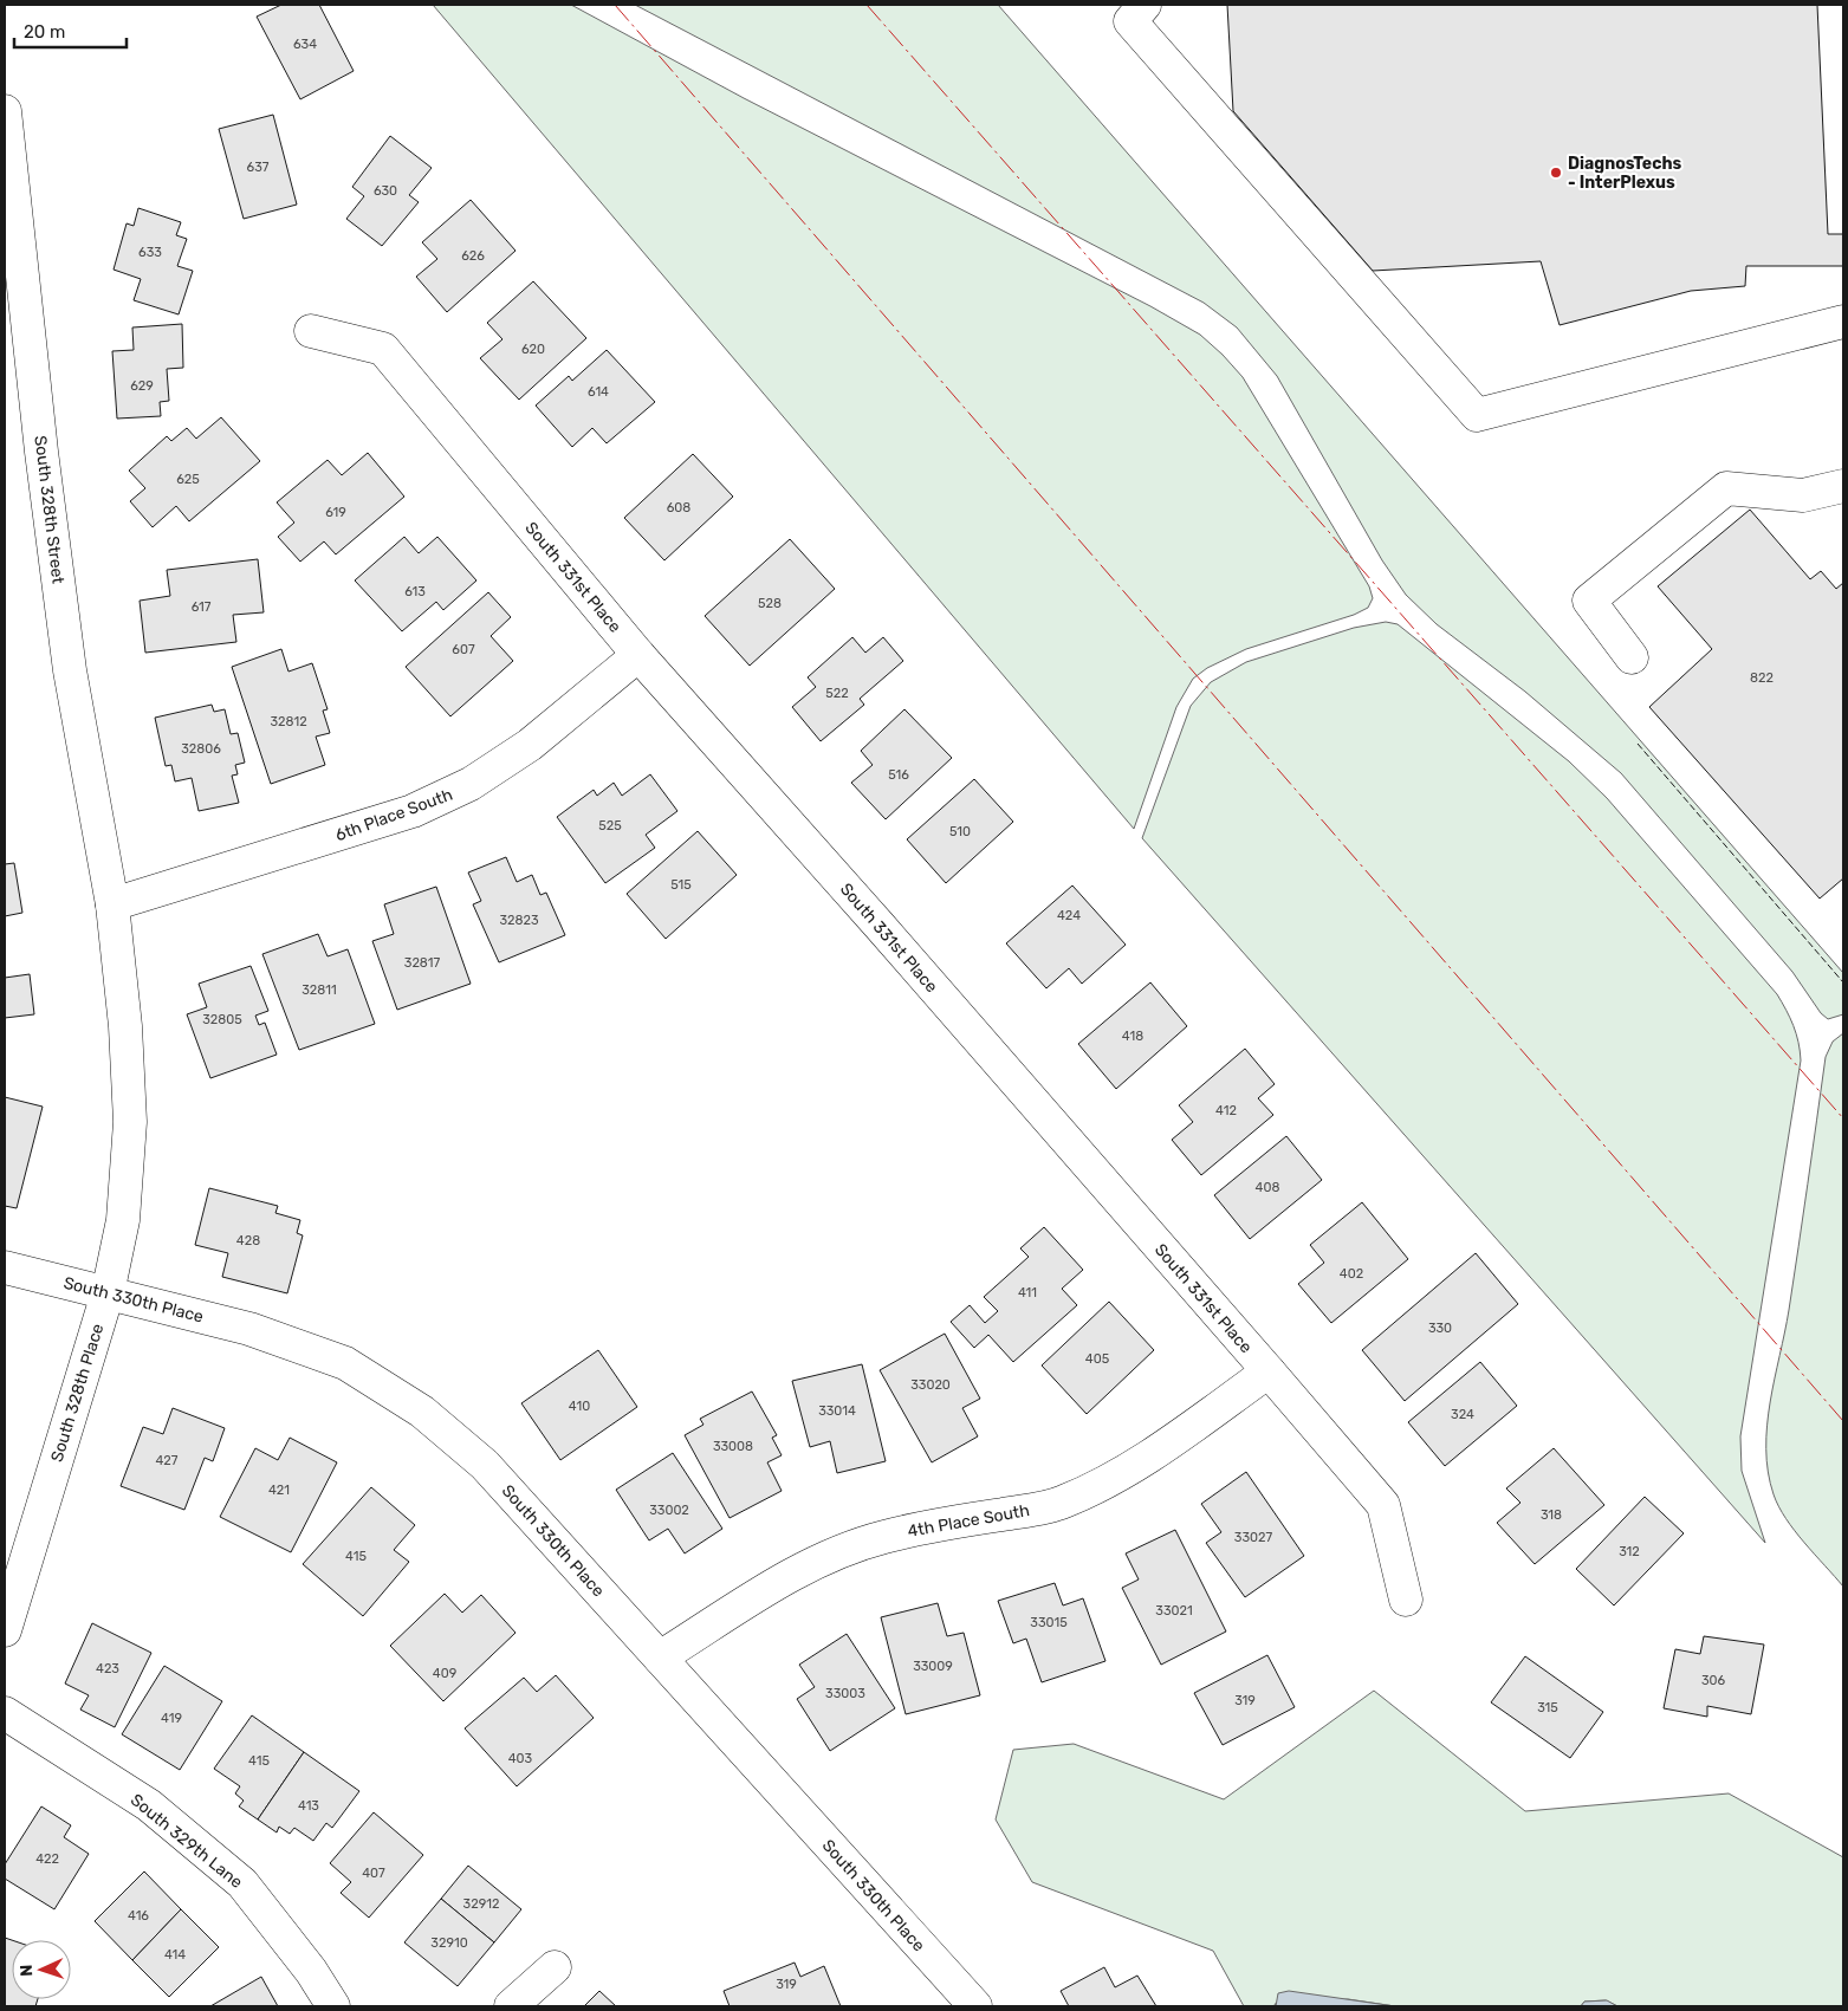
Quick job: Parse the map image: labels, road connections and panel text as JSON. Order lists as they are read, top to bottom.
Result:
{
  "streets": {
    "street": [
      "South 328th Street",
      "South 331st Place",
      "6th Place South",
      "South 330th Place",
      "South 328th Place",
      "4th Place South",
      "South 329th Lane"
    ]
  },
  "crossings": [
    ["South 328th Street", "6th Place South"],
    ["South 328th Street", "South 328th Place"],
    ["South 331st Place", "6th Place South"],
    ["South 331st Place", "4th Place South"],
    ["6th Place South", "South 328th Place"],
    ["South 330th Place", "South 328th Place"],
    ["South 330th Place", "4th Place South"]
  ],
  "places": ["DiagnosTechs - InterPlexus"],
  "house_numbers": [
    "634",
    "637",
    "630",
    "633",
    "626",
    "620",
    "629",
    "614",
    "625",
    "608",
    "619",
    "613",
    "528",
    "617",
    "607",
    "822",
    "522",
    "32812",
    "32806",
    "516",
    "525",
    "510",
    "515",
    "424",
    "32823",
    "32817",
    "32811",
    "32805",
    "418",
    "412",
    "408",
    "428",
    "402",
    "411",
    "330",
    "405",
    "33020",
    "410",
    "33014",
    "324",
    "33008",
    "427",
    "421",
    "33002",
    "318",
    "33027",
    "312",
    "415",
    "33021",
    "33015",
    "33009",
    "423",
    "409",
    "306",
    "33003",
    "319",
    "315",
    "419",
    "403",
    "415",
    "413",
    "422",
    "407",
    "32912",
    "416",
    "32910",
    "414",
    "319"
  ],
  "scale_bar": "20 m",
  "north": "left"
}
